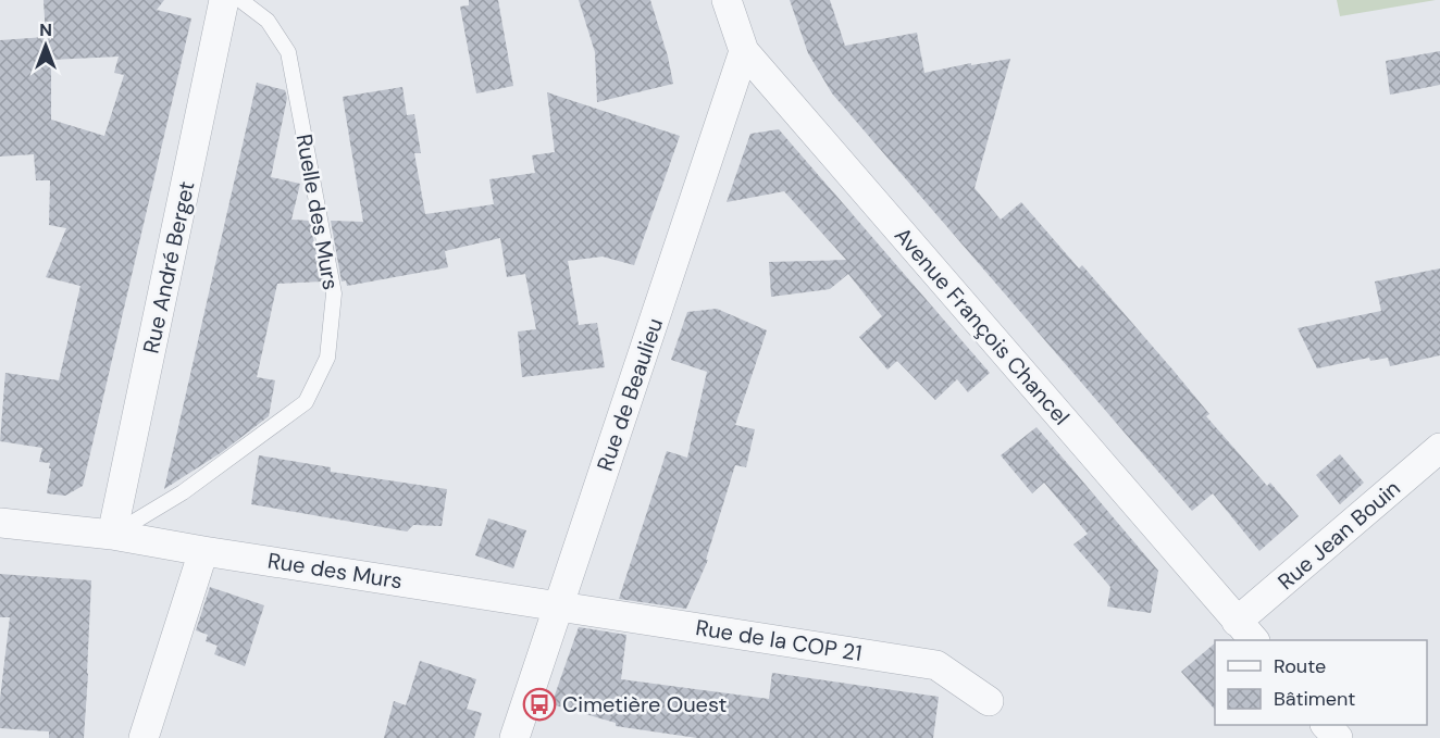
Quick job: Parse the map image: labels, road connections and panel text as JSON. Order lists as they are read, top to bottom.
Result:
{
  "streets": {
    "street": [
      "Rue André Berget",
      "Avenue François Chancel",
      "Rue de Beaulieu",
      "Rue Jean Bouin",
      "Rue des Murs",
      "Rue de la COP 21"
    ],
    "lane": ["Ruelle des Murs"]
  },
  "crossings": [
    ["Ruelle des Murs", "Rue André Berget"],
    ["Ruelle des Murs", "Rue des Murs"],
    ["Rue André Berget", "Rue des Murs"],
    ["Avenue François Chancel", "Rue de Beaulieu"],
    ["Avenue François Chancel", "Rue Jean Bouin"],
    ["Rue de Beaulieu", "Rue des Murs"],
    ["Rue de Beaulieu", "Rue de la COP 21"],
    ["Rue des Murs", "Rue de la COP 21"]
  ],
  "places": {
    "bus stop": ["Cimetière Ouest"]
  },
  "legend": ["Route", "Bâtiment"],
  "north": "top"
}
